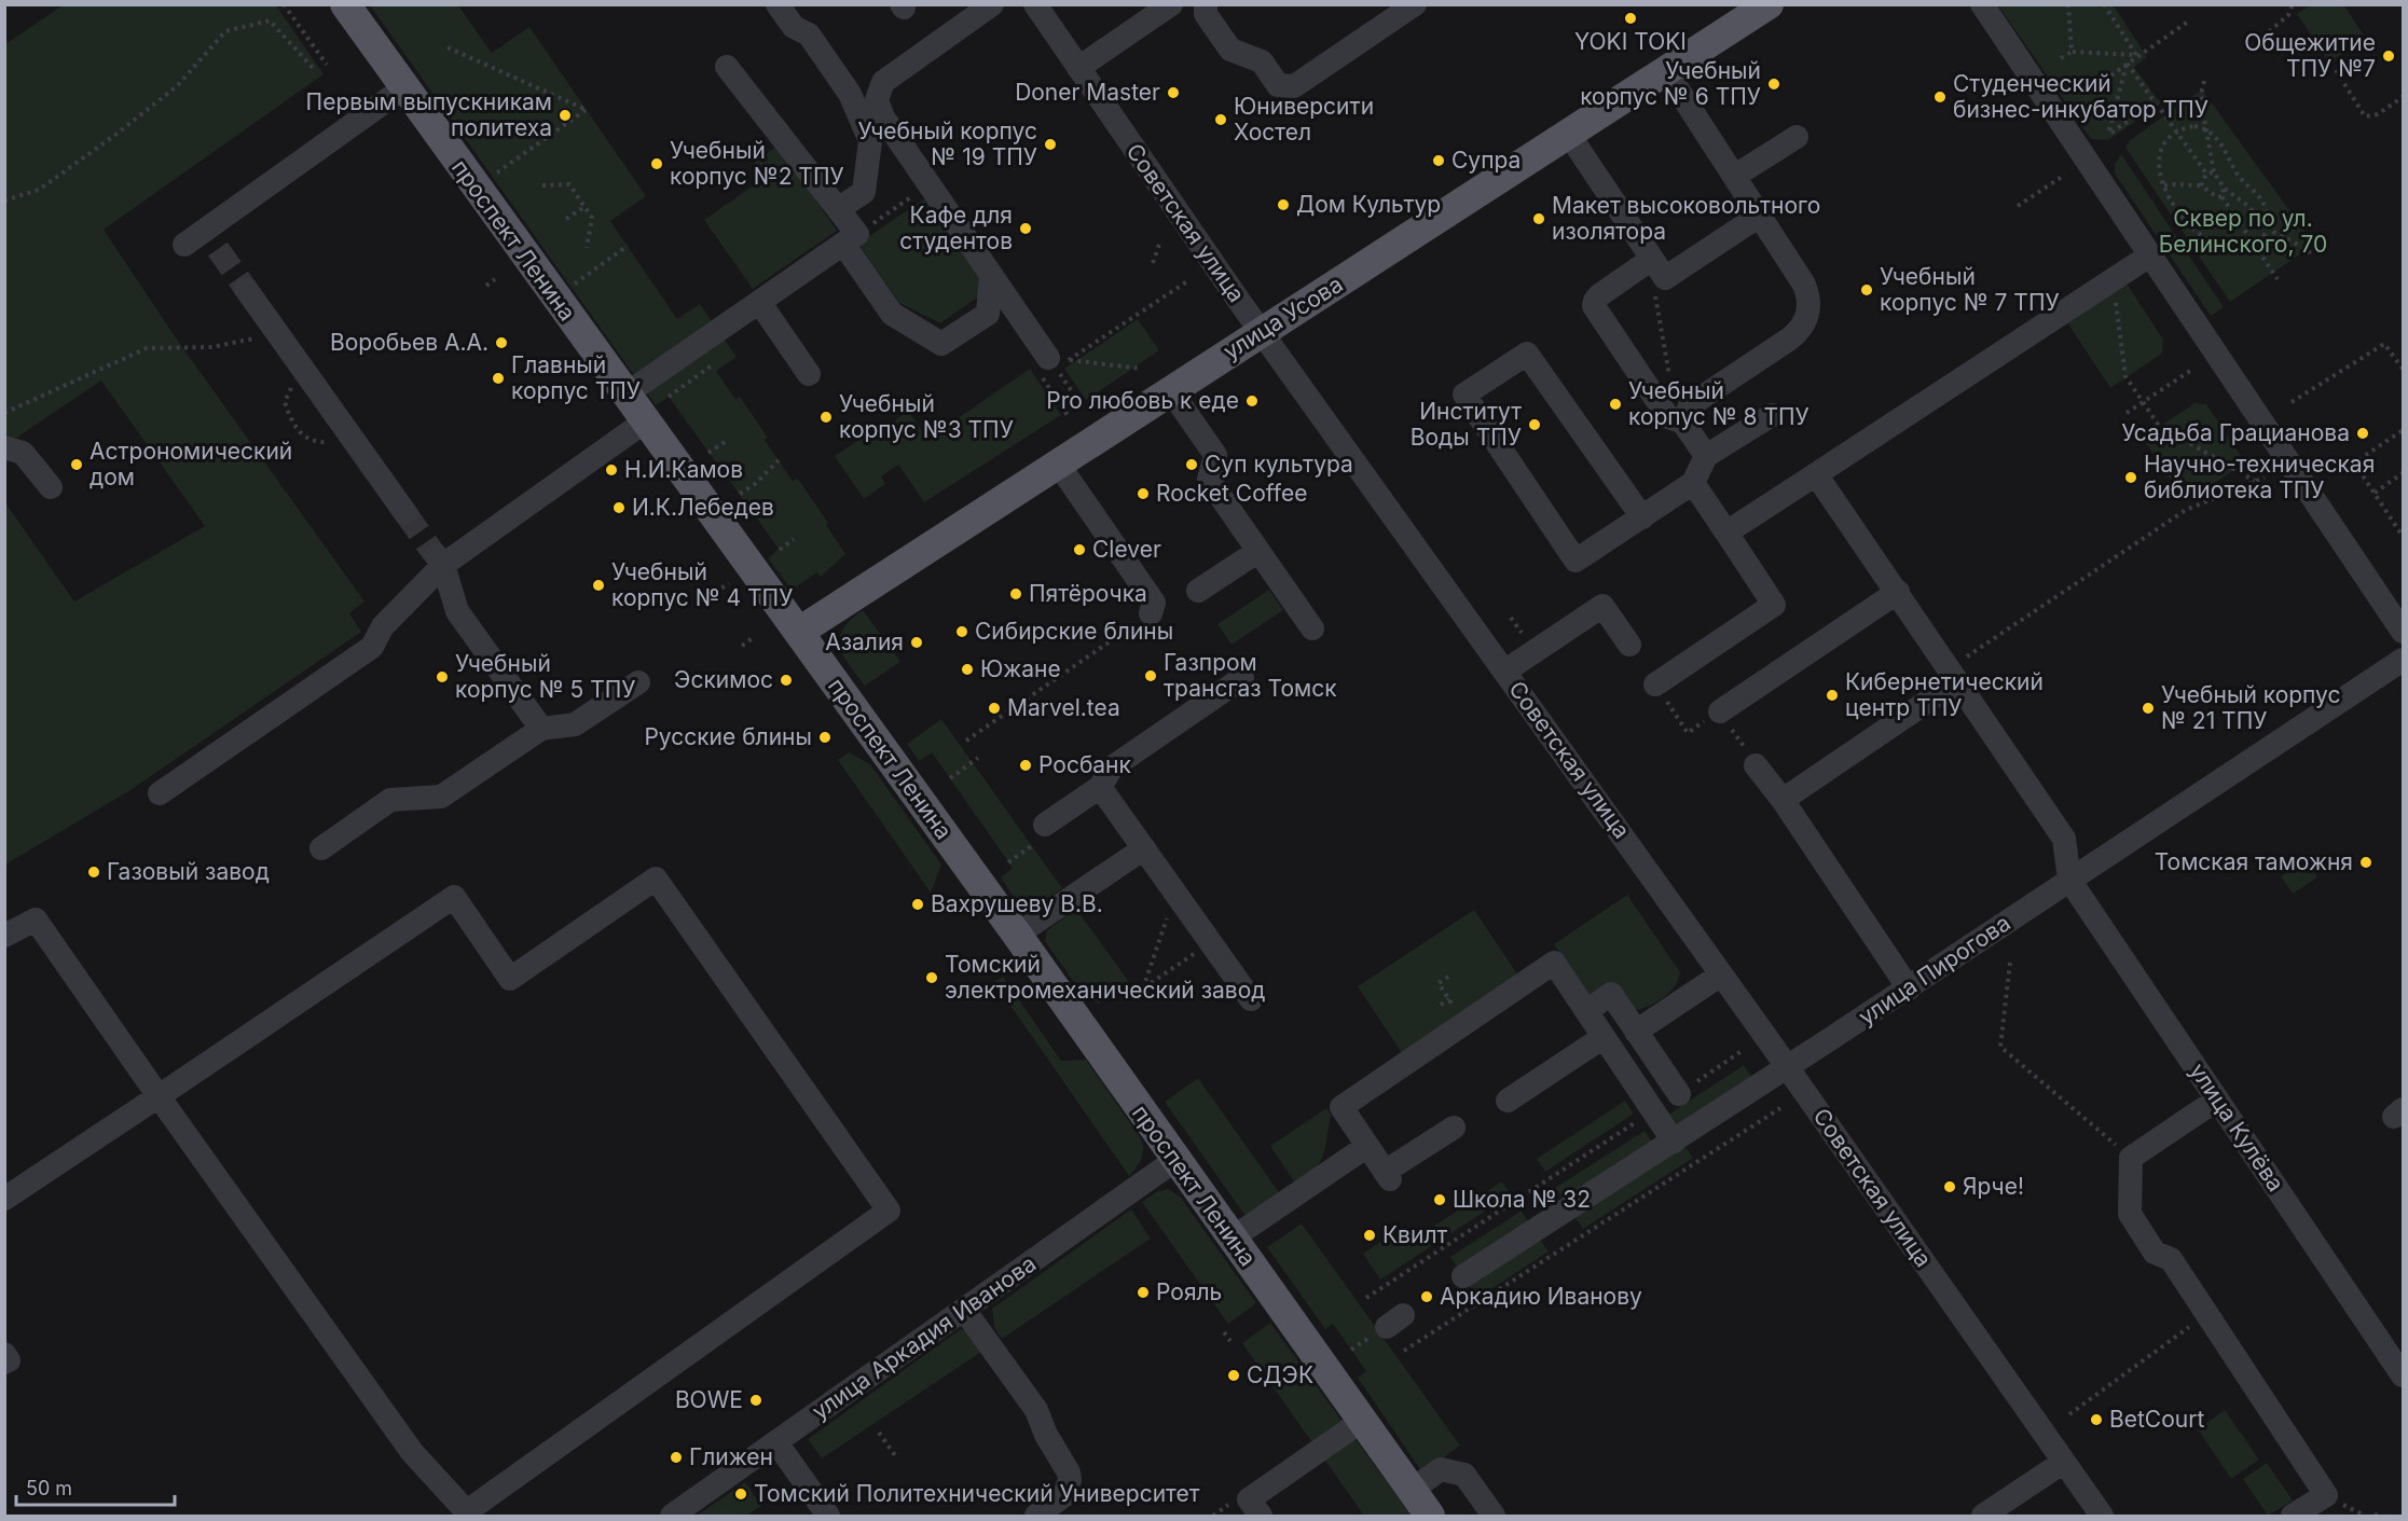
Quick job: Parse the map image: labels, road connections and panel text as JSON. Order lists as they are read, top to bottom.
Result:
{
  "streets": {
    "main road": ["проспект Ленина", "улица Усова"],
    "street": [
      "Советская улица",
      "улица Пирогова",
      "улица Кулёва",
      "улица Аркадия Иванова"
    ]
  },
  "crossings": [
    ["Советская улица", "улица Усова"],
    ["Советская улица", "улица Пирогова"],
    ["проспект Ленина", "улица Усова"],
    ["проспект Ленина", "улица Аркадия Иванова"],
    ["улица Пирогова", "улица Кулёва"]
  ],
  "parks": ["Сквер по ул. Белинского, 70"],
  "places": [
    "YOKI TOKI",
    "Общежитие ТПУ №7",
    "Учебный корпус № 6 ТПУ",
    "Doner Master",
    "Студенческий бизнес-инкубатор ТПУ",
    "Первым выпускникам политеха",
    "Юниверсити Хостел",
    "Учебный корпус № 19 ТПУ",
    "Супра",
    "Учебный корпус №2 ТПУ",
    "Дом Культур",
    "Макет высоковольтного изолятора",
    "Кафе для студентов",
    "Учебный корпус № 7 ТПУ",
    "Воробьев А.А.",
    "Главный корпус ТПУ",
    "Pro любовь к еде",
    "Учебный корпус № 8 ТПУ",
    "Учебный корпус №3 ТПУ",
    "Институт Воды ТПУ",
    "Усадьба Грацианова",
    "Астрономический дом",
    "Суп культура",
    "Н.И.Камов",
    "Научно-техническая библиотека ТПУ",
    "Rocket Coffee",
    "И.К.Лебедев",
    "Clever",
    "Учебный корпус № 4 ТПУ",
    "Пятёрочка",
    "Сибирские блины",
    "Азалия",
    "Южане",
    "Газпром трансгаз Томск",
    "Учебный корпус № 5 ТПУ",
    "Эскимос",
    "Кибернетический центр ТПУ",
    "Marvel.tea",
    "Учебный корпус № 21 ТПУ",
    "Русские блины",
    "Росбанк",
    "Томская таможня",
    "Газовый завод",
    "Вахрушеву В.В.",
    "Томский электромеханический завод",
    "Ярче!",
    "Школа № 32",
    "Квилт",
    "Рояль",
    "Аркадию Иванову",
    "СДЭК",
    "BOWE",
    "BetCourt",
    "Глижен",
    "Томский Политехнический Университет"
  ],
  "scale_bar": "50 m"
}
